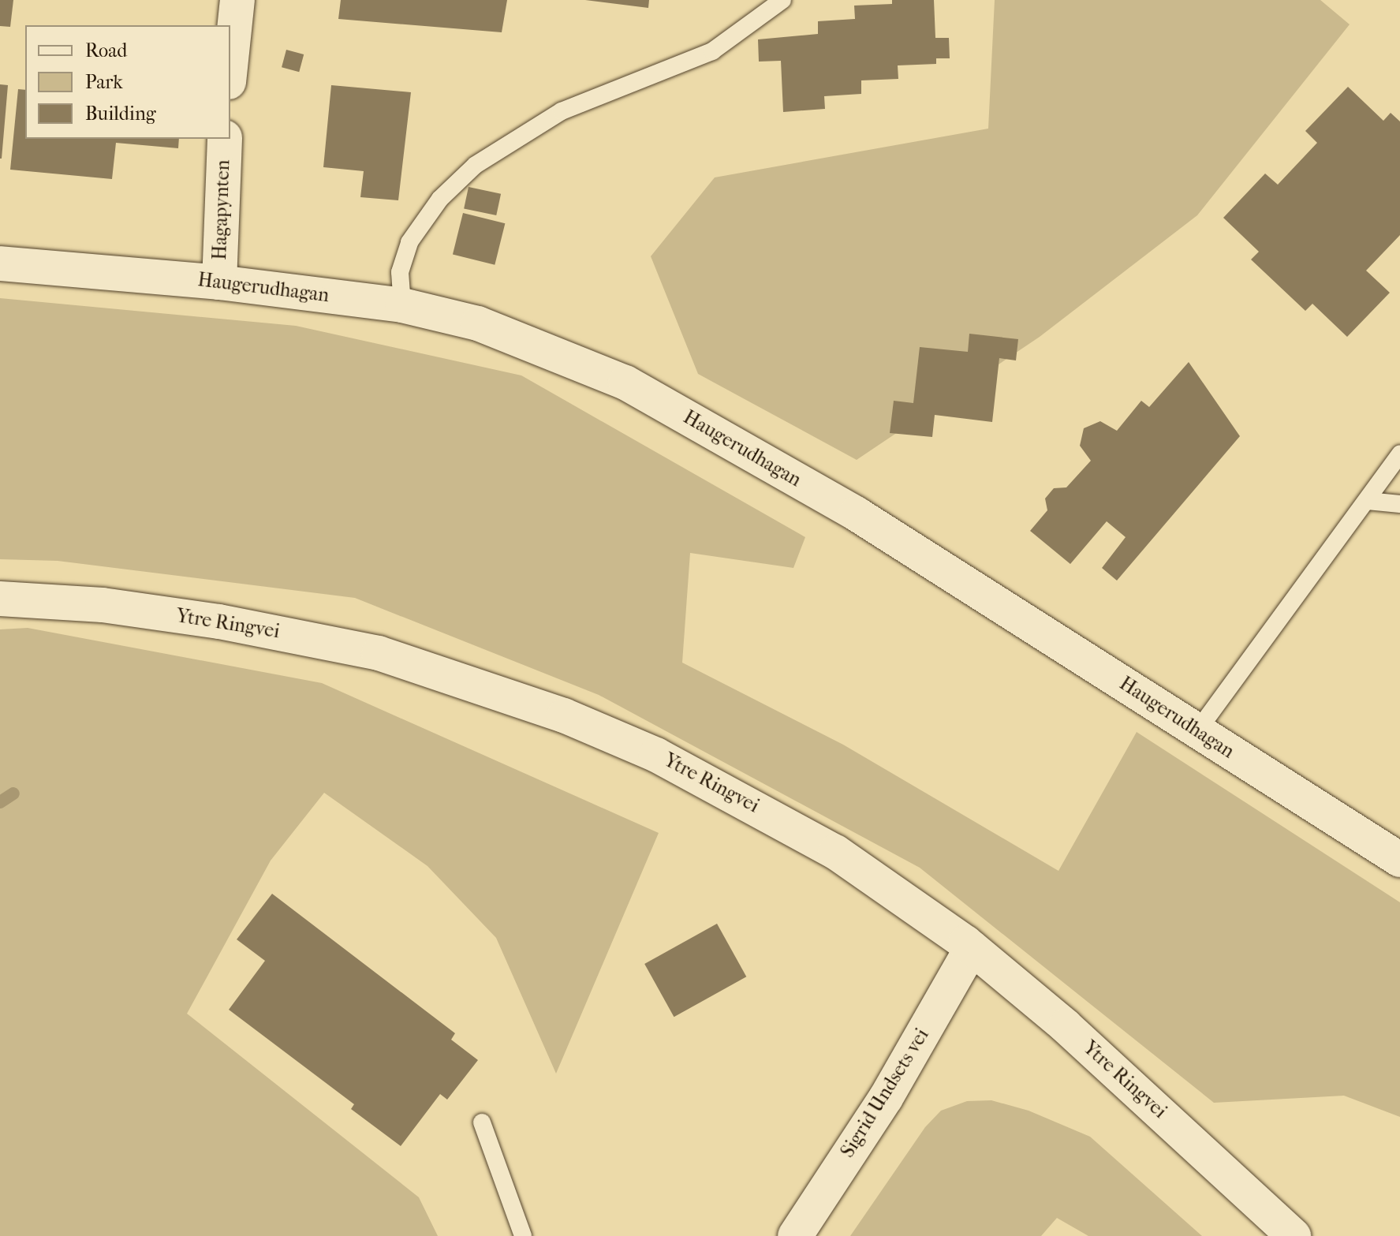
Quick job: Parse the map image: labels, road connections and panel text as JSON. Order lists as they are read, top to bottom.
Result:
{
  "streets": {
    "street": [
      "Hagapynten",
      "Haugerudhagan",
      "Ytre Ringvei",
      "Sigrid Undsets vei"
    ]
  },
  "crossings": [
    ["Hagapynten", "Haugerudhagan"],
    ["Ytre Ringvei", "Sigrid Undsets vei"]
  ],
  "legend": ["Road", "Park", "Building"]
}
